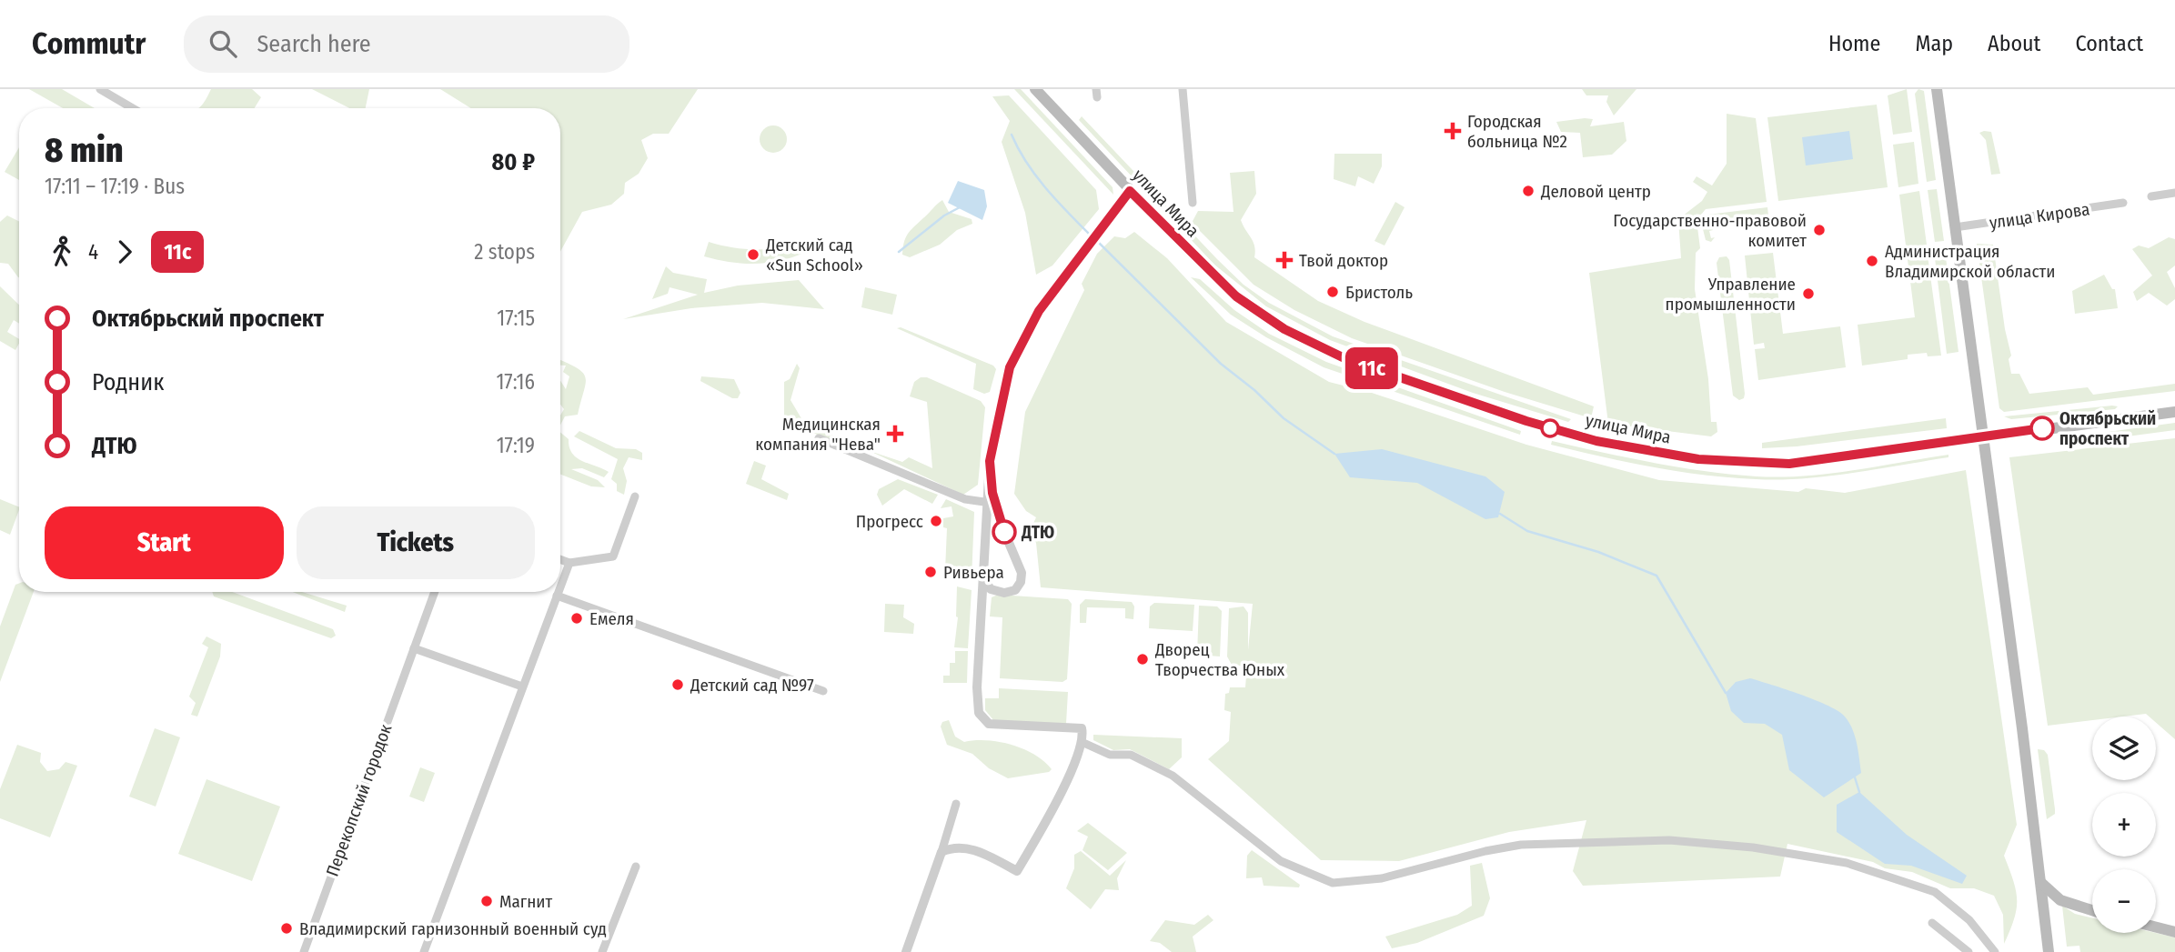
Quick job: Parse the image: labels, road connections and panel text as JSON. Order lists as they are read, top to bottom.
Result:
{
  "streets": {
    "main road": ["улица Мира"],
    "street": ["улица Кирова", "Перекопский городок"]
  },
  "places": {
    "health": ["Городская больница №2", "Твой доктор", "Медицинская компания \"Нева\""],
    "other": [
      "Деловой центр",
      "Государственно-правовой комитет",
      "Детский сад «Sun School»",
      "Администрация Владимирской области",
      "Бристоль",
      "Управление промышленности",
      "Октябрьский проспект",
      "Прогресс",
      "ДТЮ",
      "Ривьера",
      "Емеля",
      "Дворец Творчества Юных",
      "Детский сад №97",
      "Магнит",
      "Владимирский гарнизонный военный суд"
    ]
  },
  "lines": ["bus line 11с"],
  "page": {
    "header": "Commutr",
    "search": "Search here",
    "nav": [
      "Home",
      "Map",
      "About",
      "Contact"
    ],
    "on_map": "11с",
    "heading": ["8 min", "17:11 – 17:19 · Bus", "80 ₽"],
    "legs": ["4", "11с", "2 stops"],
    "list": [
      {
        "name": "Октябрьский проспект",
        "value": "17:15"
      },
      {
        "name": "Родник",
        "value": "17:16"
      },
      {
        "name": "ДТЮ",
        "value": "17:19"
      }
    ],
    "buttons": ["Start", "Tickets"],
    "map_buttons": ["+", "−"]
  }
}
